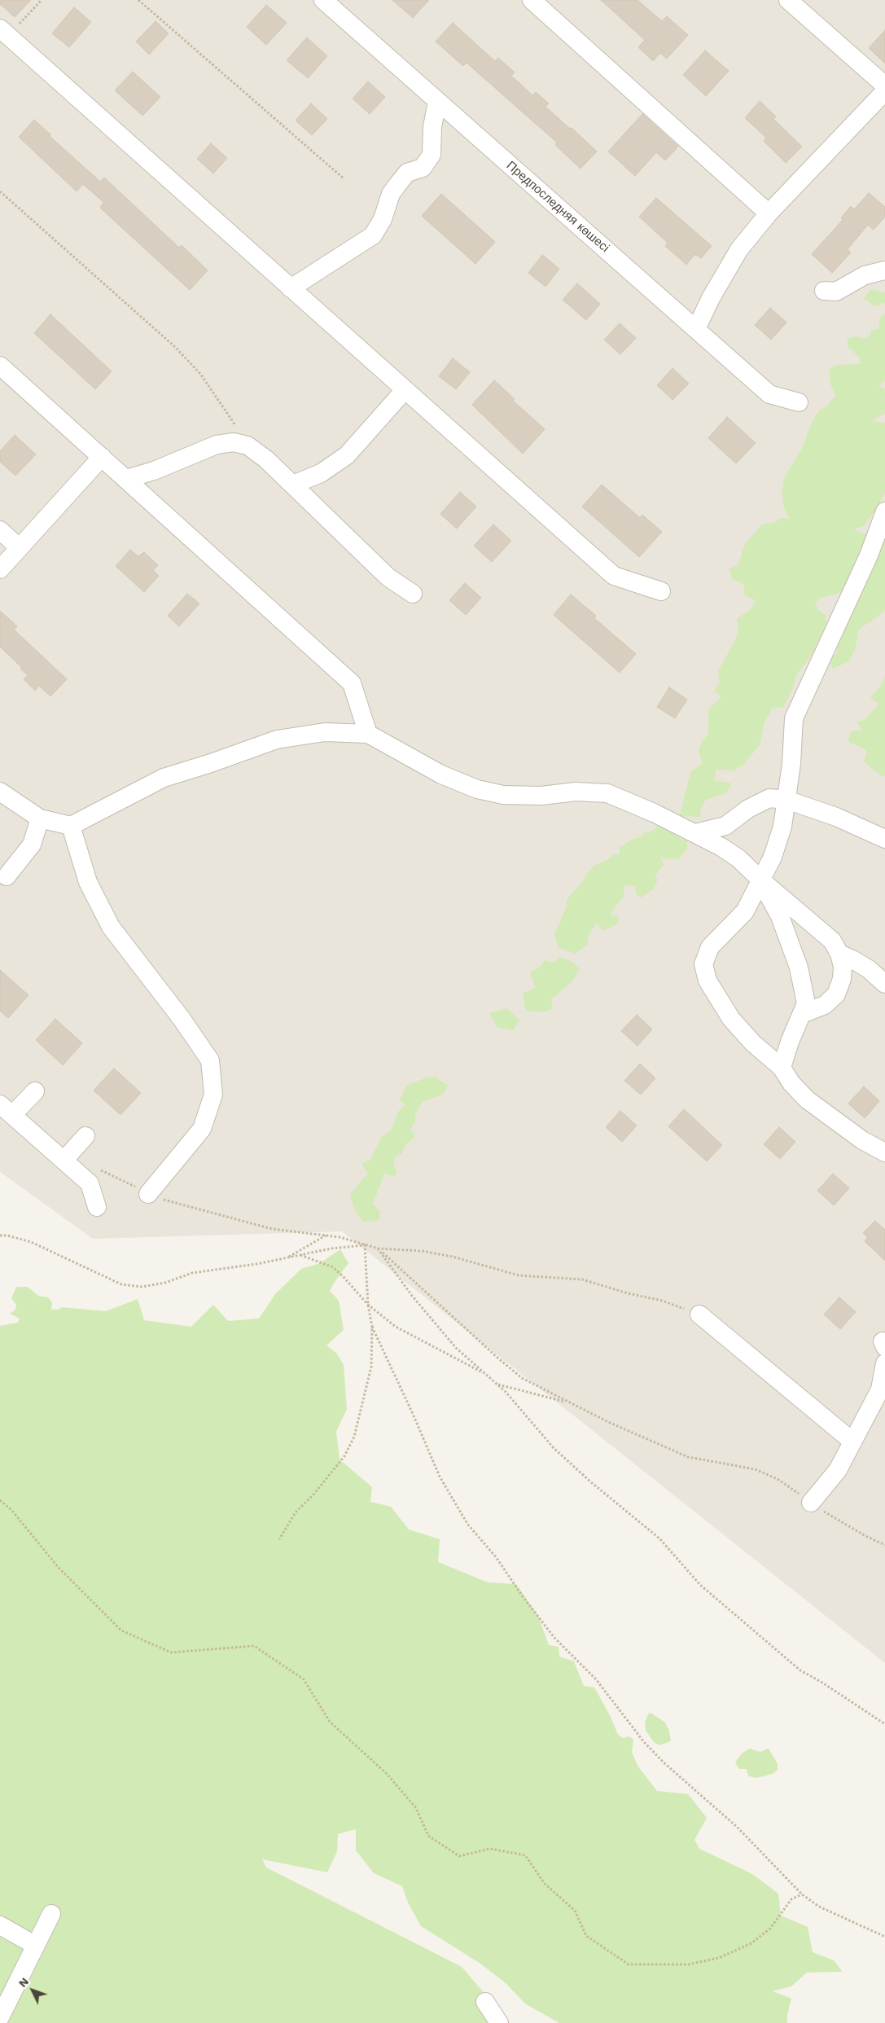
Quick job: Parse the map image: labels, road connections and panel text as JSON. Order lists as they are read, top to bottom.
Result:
{
  "streets": {
    "street": ["Предпоследняя көшесі"]
  },
  "north": "top left"
}
